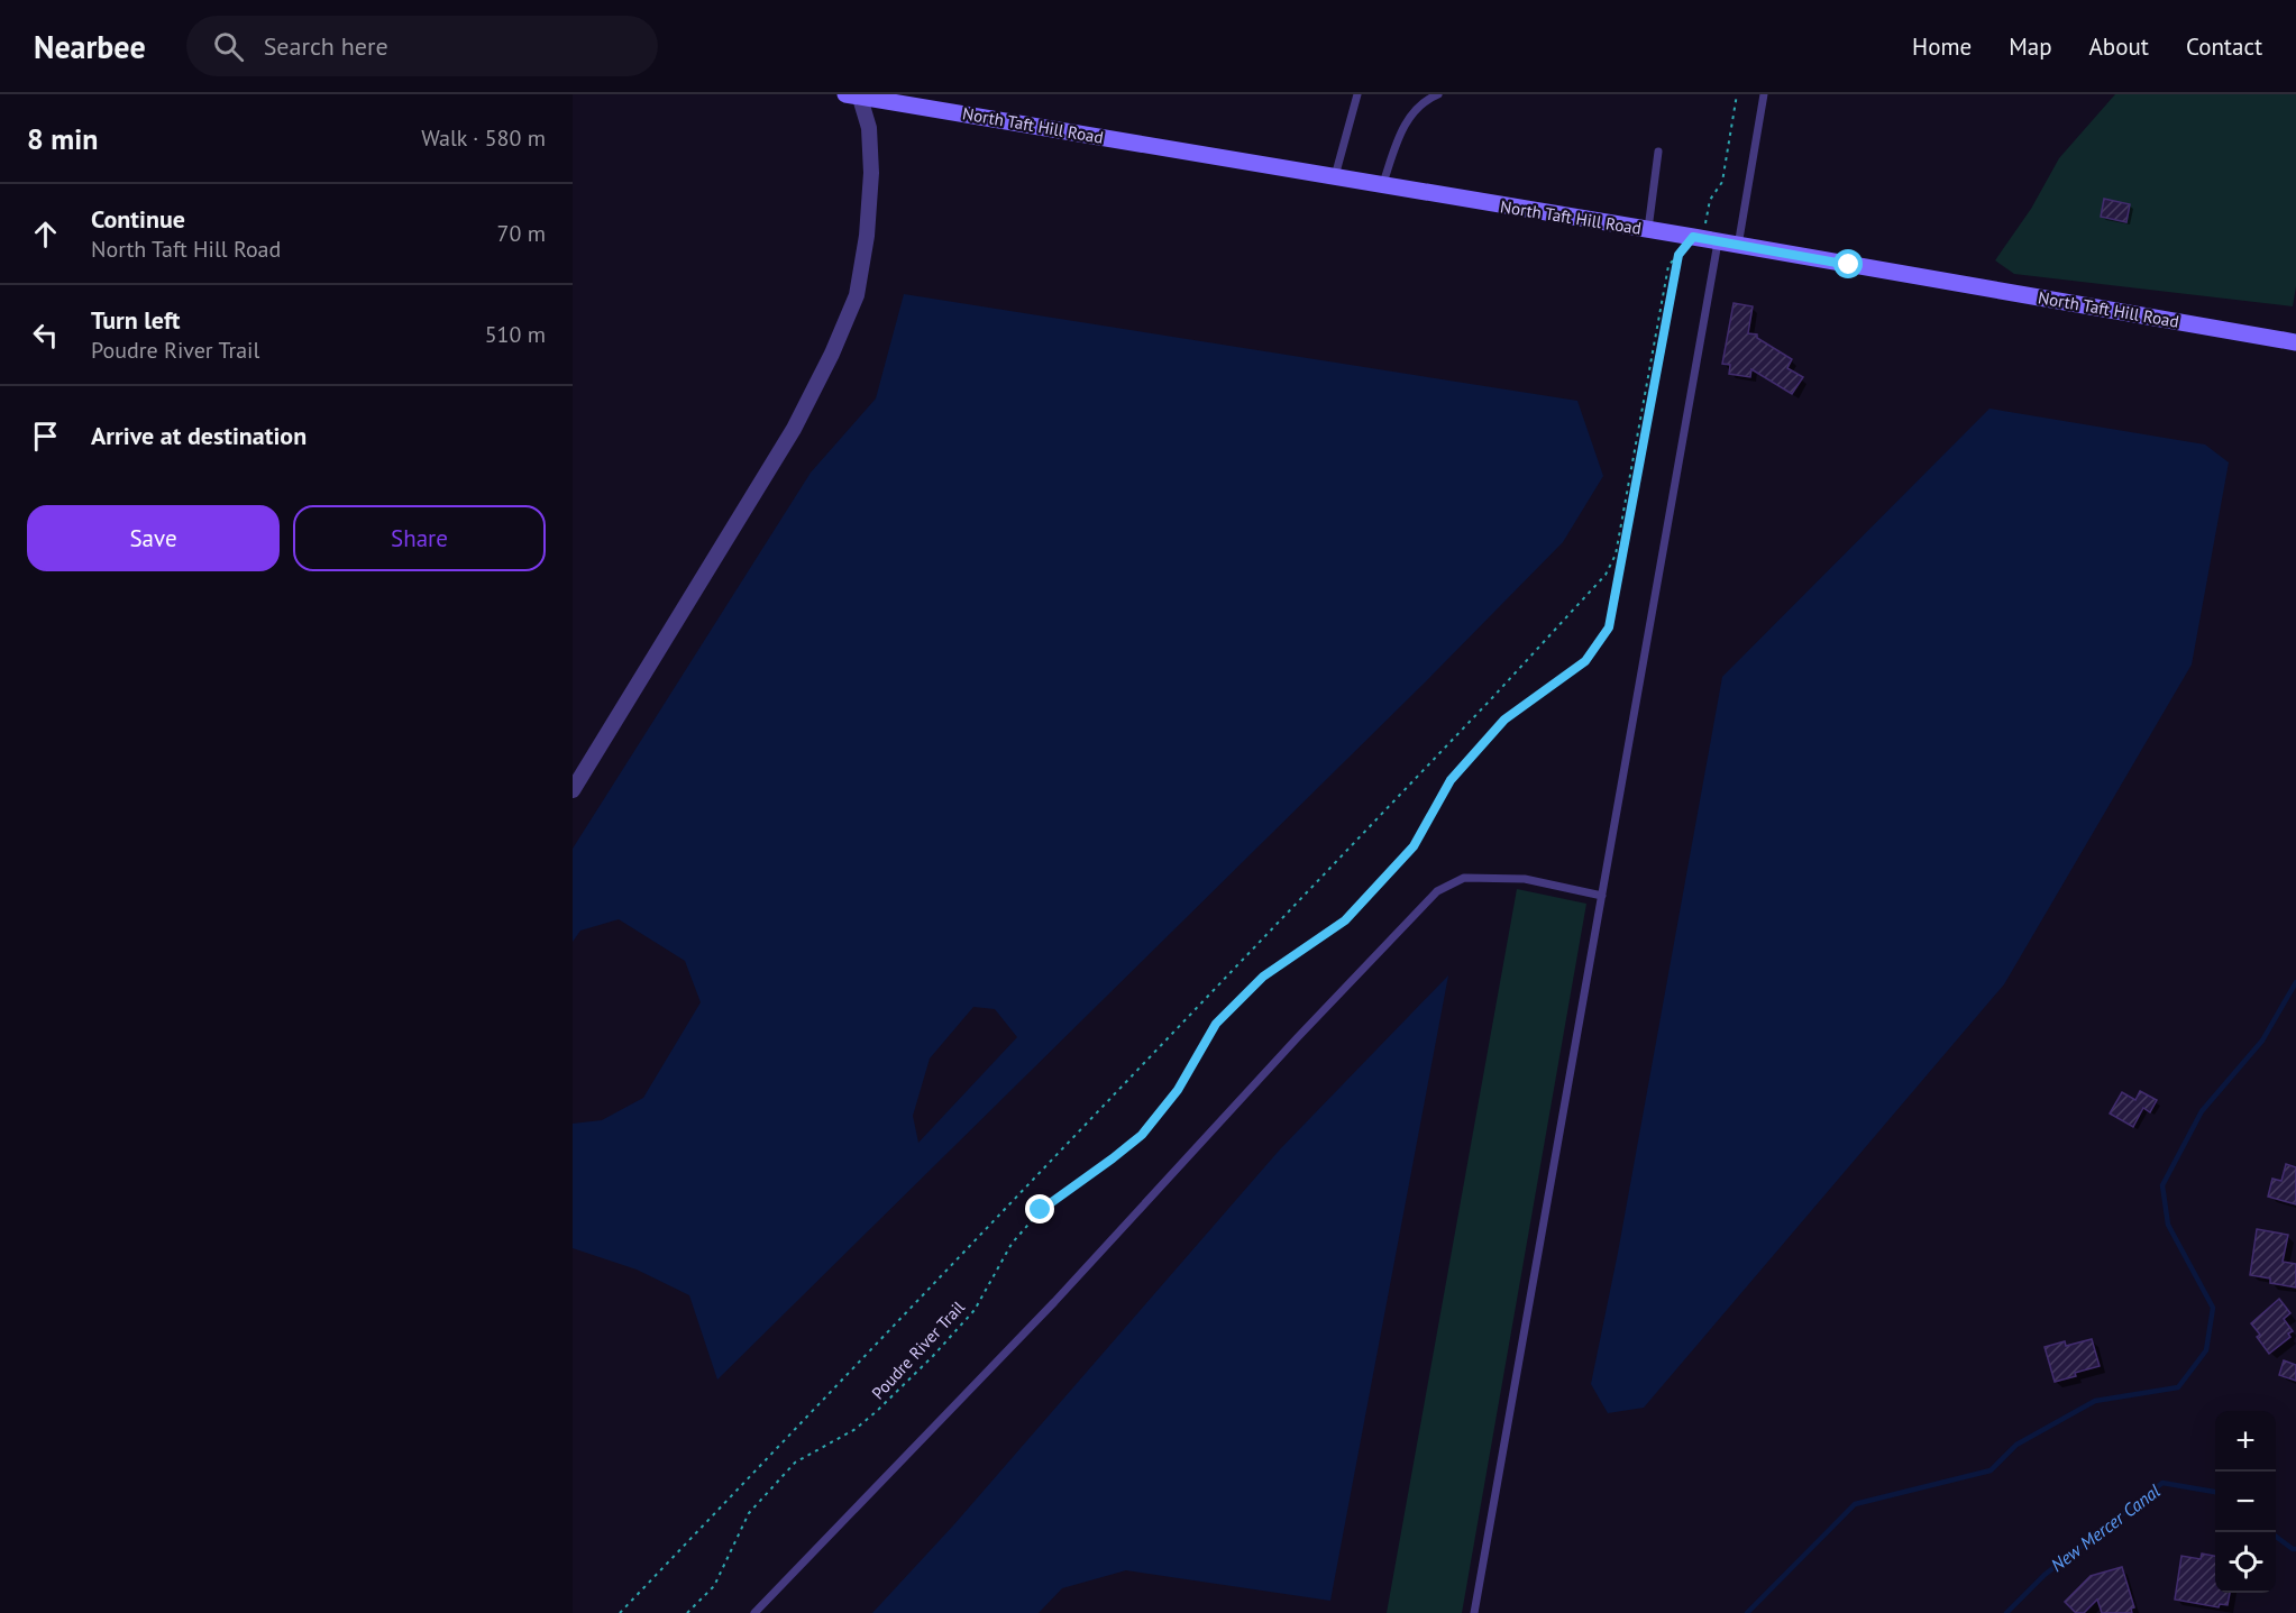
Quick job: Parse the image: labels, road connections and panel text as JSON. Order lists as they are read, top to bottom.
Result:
{
  "streets": {
    "main road": ["North Taft Hill Road"],
    "path": ["Poudre River Trail"]
  },
  "crossings": [
    ["North Taft Hill Road", "Poudre River Trail"]
  ],
  "water": ["New Mercer Canal"],
  "page": {
    "header": "Nearbee",
    "search": "Search here",
    "nav": [
      "Home",
      "Map",
      "About",
      "Contact"
    ],
    "heading": ["8 min", "Walk · 580 m"],
    "list": [
      ["Continue", "North Taft Hill Road", "70 m"],
      ["Turn left", "Poudre River Trail", "510 m"],
      "Arrive at destination"
    ],
    "buttons": ["Save", "Share"],
    "map_buttons": ["+", "−"]
  }
}
